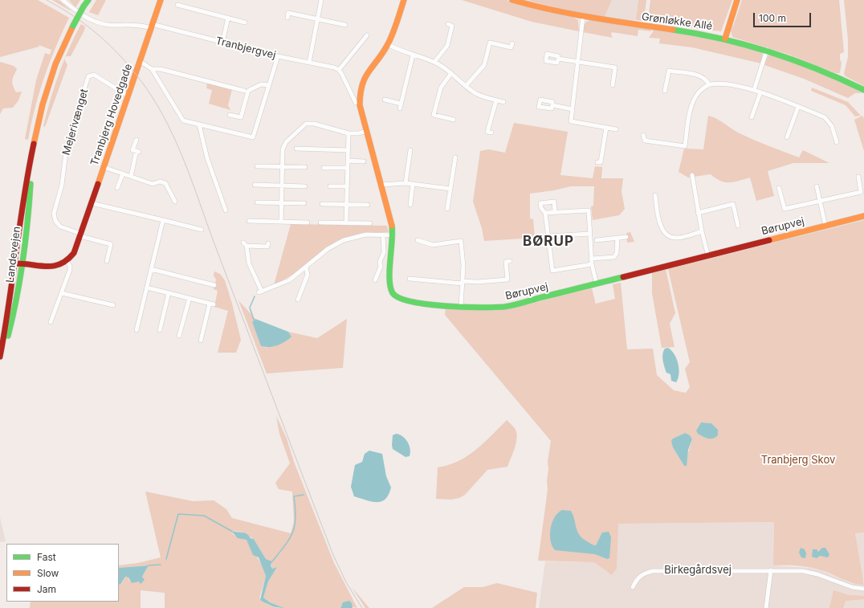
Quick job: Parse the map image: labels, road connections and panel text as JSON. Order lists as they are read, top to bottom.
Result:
{
  "streets": {
    "street": [
      "Grønløkke Allé",
      "Tranbjergvej",
      "Tranbjerg Hovedgade",
      "Mejerivænget",
      "Børupvej",
      "Landevejen",
      "Birkegårdsvej"
    ]
  },
  "crossings": [
    ["Tranbjergvej", "Tranbjerg Hovedgade"],
    ["Tranbjerg Hovedgade", "Mejerivænget"]
  ],
  "districts": ["BØRUP"],
  "parks": ["Tranbjerg Skov"],
  "legend": ["Fast", "Slow", "Jam"],
  "scale_bar": "100 m"
}
